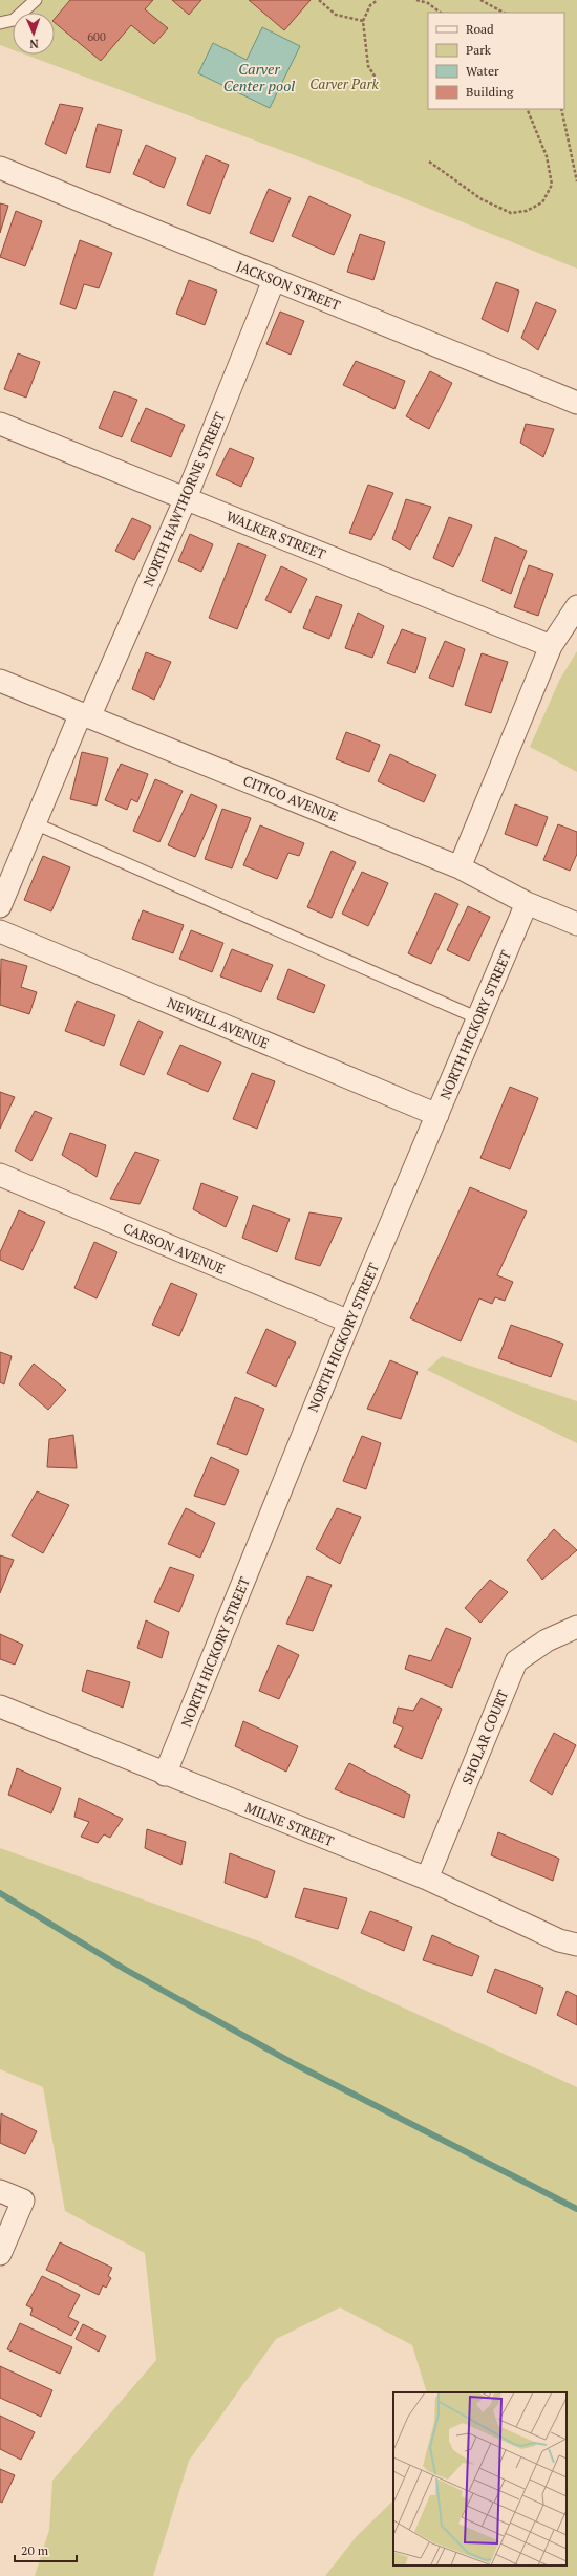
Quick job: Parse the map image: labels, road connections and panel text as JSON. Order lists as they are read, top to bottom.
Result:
{
  "streets": {
    "street": [
      "JACKSON STREET",
      "NORTH HAWTHORNE STREET",
      "WALKER STREET",
      "CITICO AVENUE",
      "NEWELL AVENUE",
      "NORTH HICKORY STREET",
      "CARSON AVENUE",
      "SHOLAR COURT",
      "MILNE STREET"
    ]
  },
  "crossings": [
    ["JACKSON STREET", "NORTH HAWTHORNE STREET"],
    ["NORTH HAWTHORNE STREET", "WALKER STREET"],
    ["NORTH HAWTHORNE STREET", "CITICO AVENUE"],
    ["CITICO AVENUE", "NORTH HICKORY STREET"],
    ["NEWELL AVENUE", "NORTH HICKORY STREET"],
    ["NORTH HICKORY STREET", "CARSON AVENUE"],
    ["NORTH HICKORY STREET", "MILNE STREET"],
    ["SHOLAR COURT", "MILNE STREET"]
  ],
  "water": ["Carver Center pool"],
  "parks": ["Carver Park"],
  "house_numbers": ["600"],
  "legend": [
    "Road",
    "Park",
    "Water",
    "Building"
  ],
  "scale_bar": "20 m",
  "north": "bottom"
}
